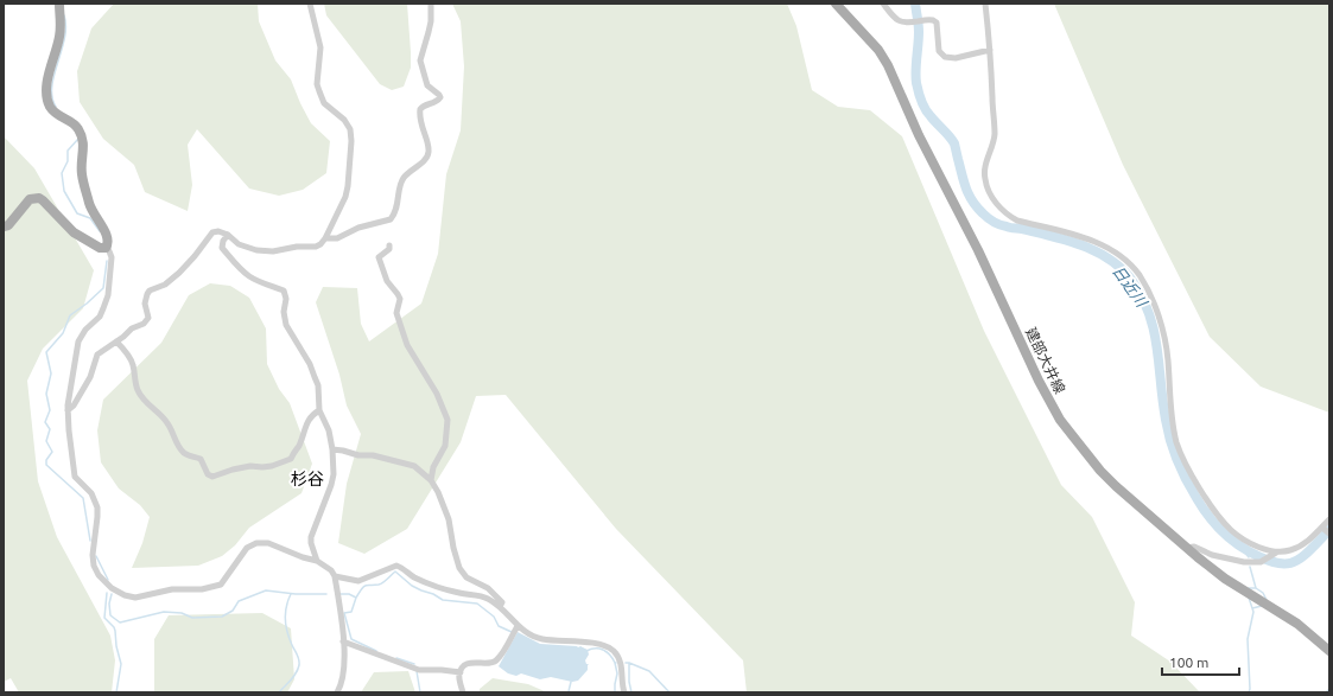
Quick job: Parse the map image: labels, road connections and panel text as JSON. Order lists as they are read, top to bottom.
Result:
{
  "streets": {
    "main road": ["建部大井線"]
  },
  "districts": ["杉谷"],
  "water": ["日近川"],
  "scale_bar": "100 m"
}
